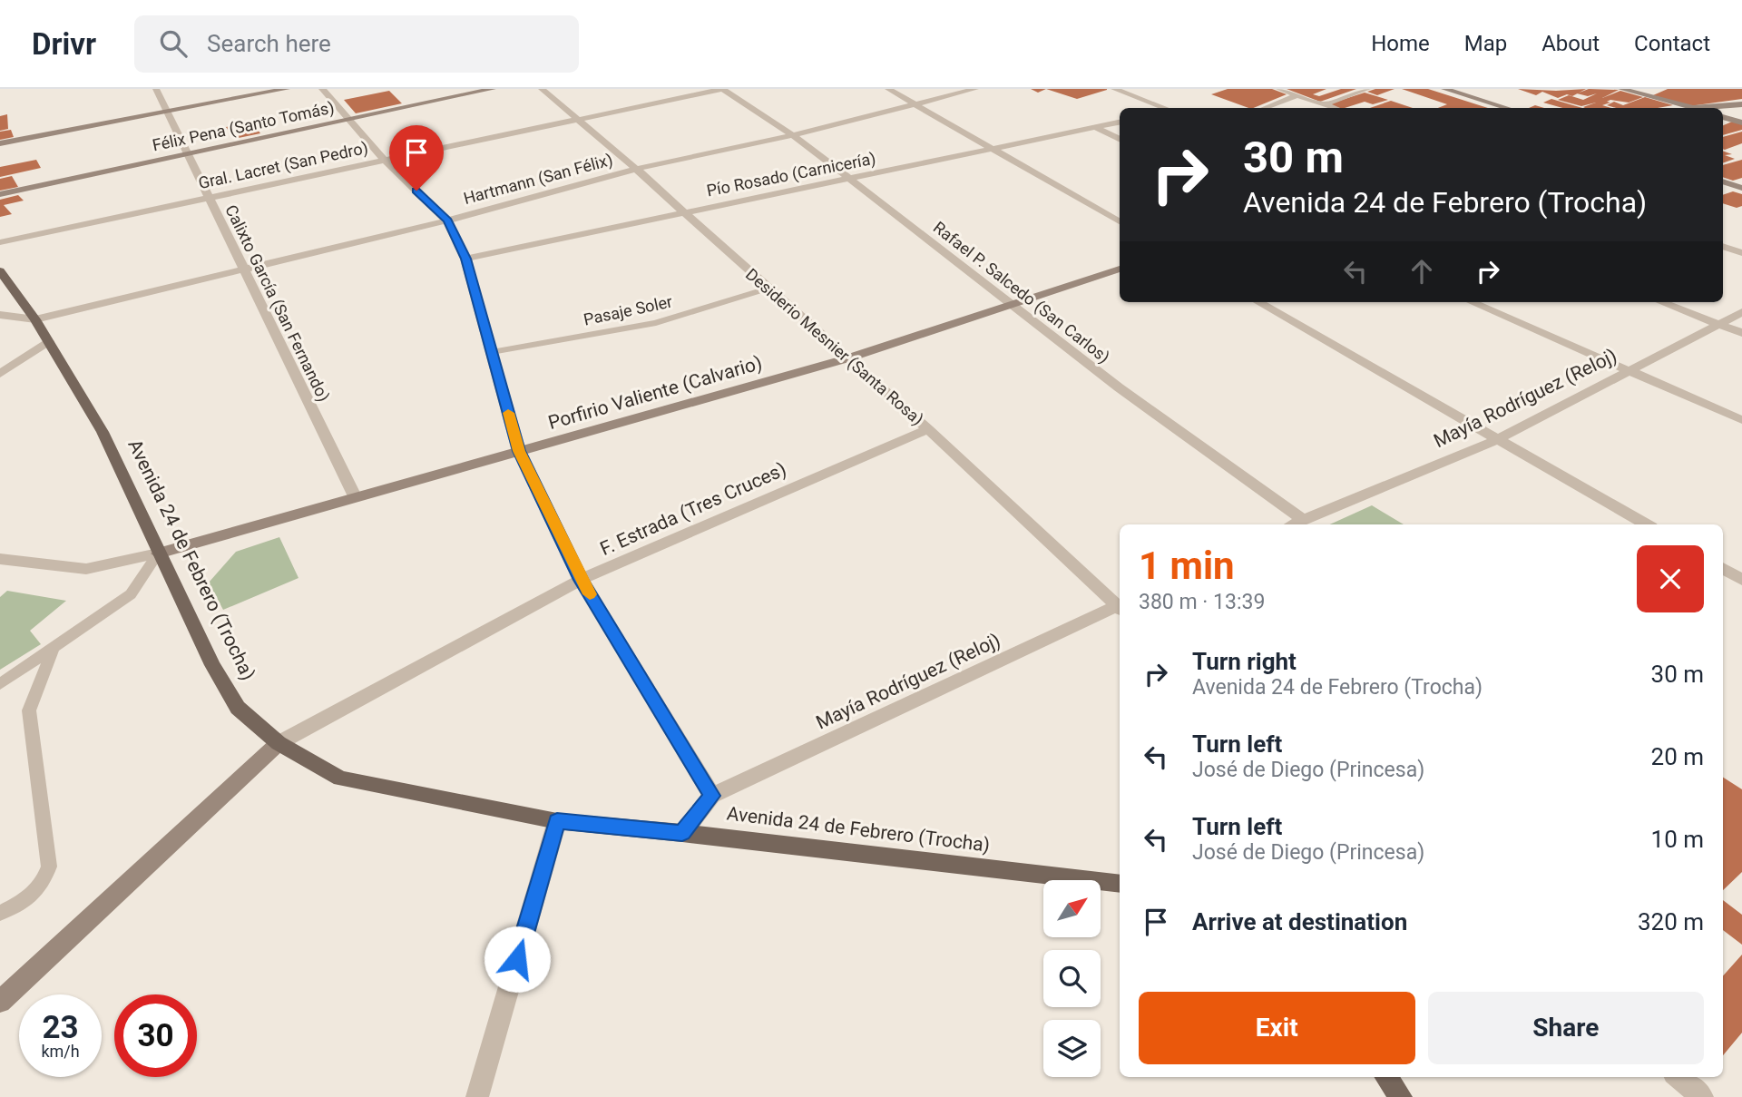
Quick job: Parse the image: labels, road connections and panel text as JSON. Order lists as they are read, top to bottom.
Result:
{
  "streets": {
    "main road": ["Avenida 24 de Febrero (Trocha)"],
    "street": [
      "Félix Pena (Santo Tomás)",
      "Gral. Lacret (San Pedro)",
      "Pío Rosado (Carnicería)",
      "Hartmann (San Félix)",
      "Rafael P. Salcedo (San Carlos)",
      "Calixto García (San Fernando)",
      "Desiderio Mesnier (Santa Rosa)",
      "Porfirio Valiente (Calvario)",
      "Mayía Rodríguez (Reloj)",
      "F. Estrada (Tres Cruces)"
    ],
    "lane": ["Pasaje Soler"]
  },
  "crossings": [
    ["Félix Pena (Santo Tomás)", "Calixto García (San Fernando)"],
    ["Gral. Lacret (San Pedro)", "Rafael P. Salcedo (San Carlos)"],
    ["Gral. Lacret (San Pedro)", "Calixto García (San Fernando)"],
    ["Gral. Lacret (San Pedro)", "Desiderio Mesnier (Santa Rosa)"],
    ["Pío Rosado (Carnicería)", "Rafael P. Salcedo (San Carlos)"],
    ["Pío Rosado (Carnicería)", "Desiderio Mesnier (Santa Rosa)"],
    ["Hartmann (San Félix)", "Rafael P. Salcedo (San Carlos)"],
    ["Hartmann (San Félix)", "Calixto García (San Fernando)"],
    ["Hartmann (San Félix)", "Desiderio Mesnier (Santa Rosa)"],
    ["Hartmann (San Félix)", "Avenida 24 de Febrero (Trocha)"],
    ["Rafael P. Salcedo (San Carlos)", "Porfirio Valiente (Calvario)"],
    ["Rafael P. Salcedo (San Carlos)", "Mayía Rodríguez (Reloj)"],
    ["Calixto García (San Fernando)", "Porfirio Valiente (Calvario)"],
    ["Pasaje Soler", "Desiderio Mesnier (Santa Rosa)"],
    ["Desiderio Mesnier (Santa Rosa)", "Porfirio Valiente (Calvario)"],
    ["Desiderio Mesnier (Santa Rosa)", "F. Estrada (Tres Cruces)"],
    ["Porfirio Valiente (Calvario)", "Avenida 24 de Febrero (Trocha)"],
    ["F. Estrada (Tres Cruces)", "Avenida 24 de Febrero (Trocha)"]
  ],
  "north": "top right",
  "page": {
    "header": "Drivr",
    "search": "Search here",
    "nav": [
      "Home",
      "Map",
      "About",
      "Contact"
    ],
    "turn": ["30 m", "Avenida 24 de Febrero (Trocha)"],
    "heading": ["1 min", "380 m · 13:39"],
    "list": [
      {
        "name": "Turn right",
        "note": "Avenida 24 de Febrero (Trocha)",
        "value": "30 m"
      },
      {
        "name": "Turn left",
        "note": "José de Diego (Princesa)",
        "value": "20 m"
      },
      {
        "name": "Turn left",
        "note": "José de Diego (Princesa)",
        "value": "10 m"
      },
      {
        "name": "Arrive at destination",
        "value": "320 m"
      }
    ],
    "buttons": ["Exit", "Share"],
    "speed": "23 km/h",
    "limit": "30"
  }
}
